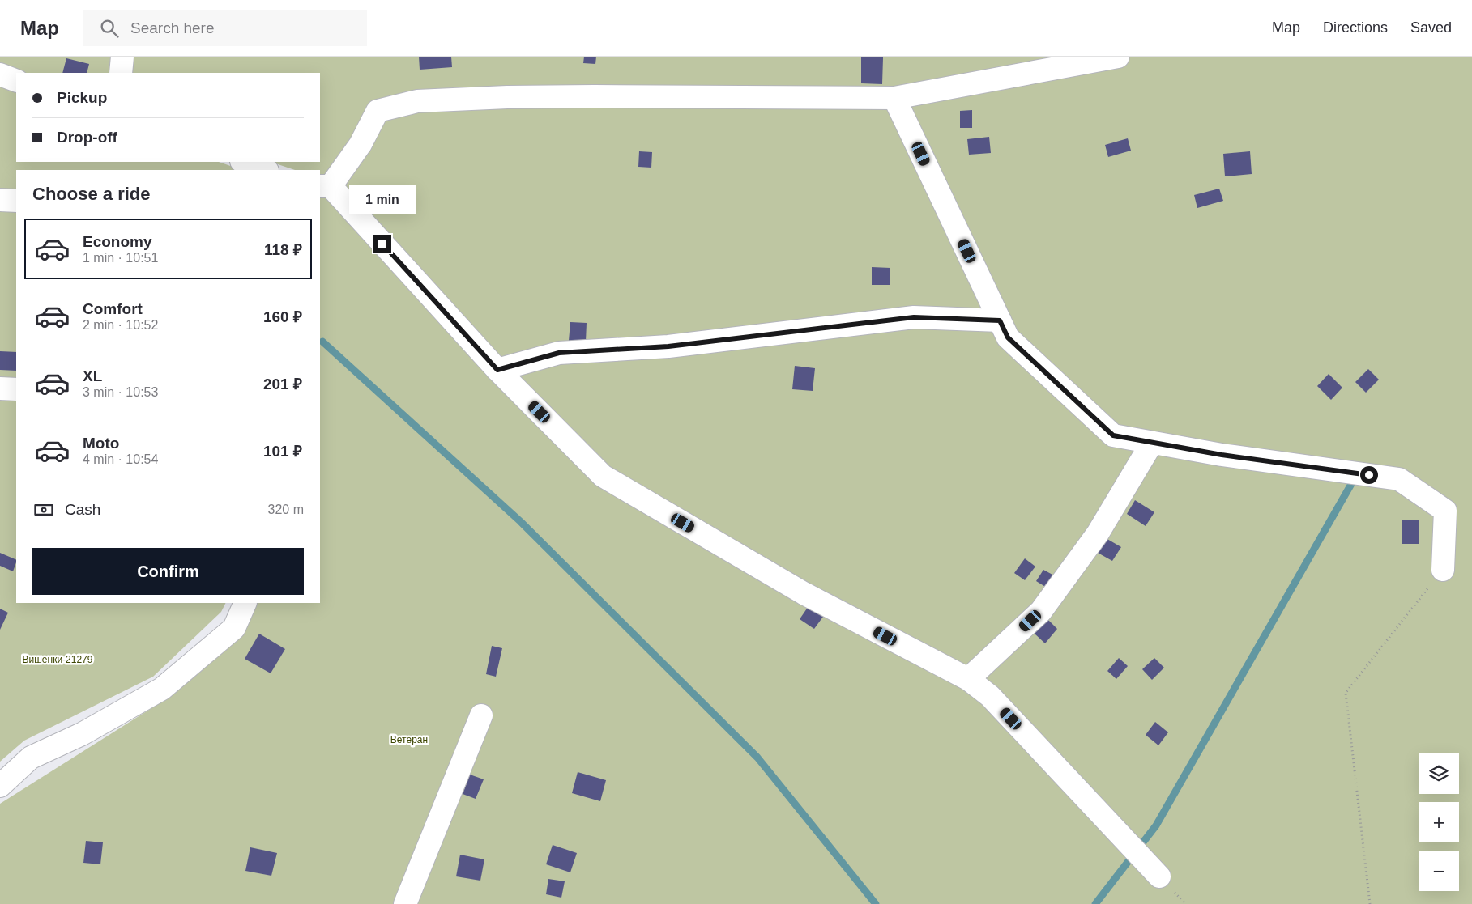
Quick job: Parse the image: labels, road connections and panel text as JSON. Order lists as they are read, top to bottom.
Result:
{
  "parks": ["Вишенки-21279", "Ветеран"],
  "page": {
    "header": "Map",
    "search": "Search here",
    "nav": ["Map", "Directions", "Saved"],
    "banner": ["Pickup", "Drop-off"],
    "heading": "Choose a ride",
    "bubble": "1 min",
    "list": [
      {
        "name": "Economy",
        "note": "1 min · 10:51",
        "value": "118 ₽"
      },
      {
        "name": "Comfort",
        "note": "2 min · 10:52",
        "value": "160 ₽"
      },
      {
        "name": "XL",
        "note": "3 min · 10:53",
        "value": "201 ₽"
      },
      {
        "name": "Moto",
        "note": "4 min · 10:54",
        "value": "101 ₽"
      }
    ],
    "pay": ["Cash", "320 m"],
    "buttons": "Confirm",
    "map_buttons": ["+", "−"]
  }
}
